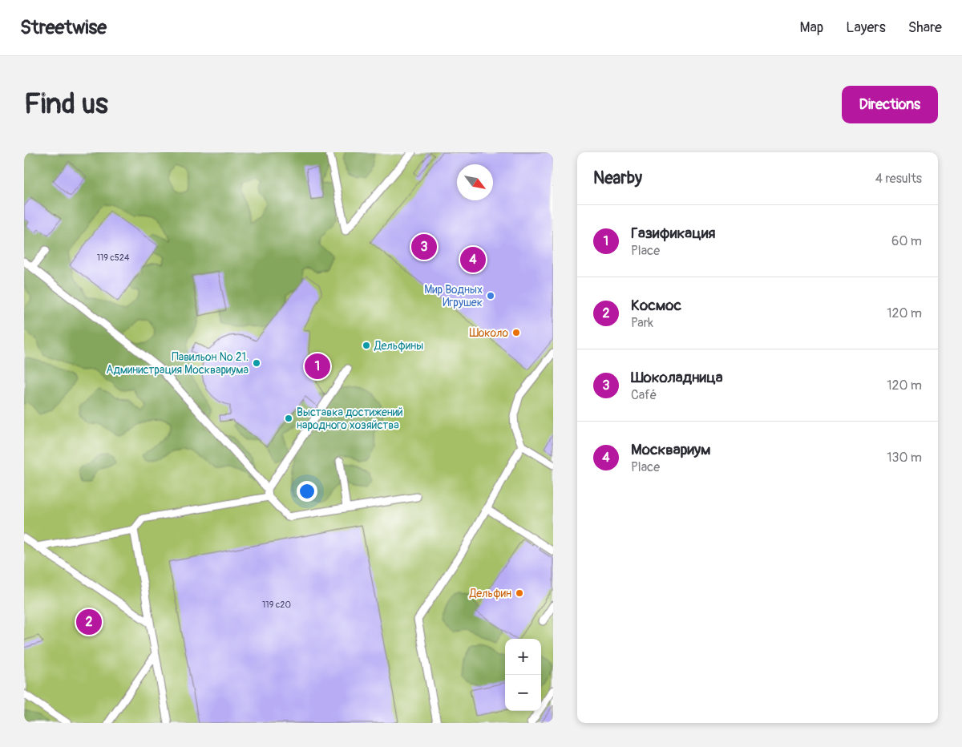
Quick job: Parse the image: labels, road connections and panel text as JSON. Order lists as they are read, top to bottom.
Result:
{
  "places": [
    "Мир Водных Игрушек",
    "Шоколо",
    "Дельфины",
    "Павильон № 21. Администрация Москвариума",
    "Выставка достижений народного хозяйства",
    "Дельфин"
  ],
  "house_numbers": ["119 с524", "119 с20"],
  "north": "bottom right",
  "page": {
    "header": "Streetwise",
    "nav": ["Map", "Layers", "Share"],
    "buttons": "Directions",
    "title": "Find us",
    "heading": ["Nearby", "4 results"],
    "list": [
      {
        "mark": "1",
        "name": "Газификация",
        "note": "Place",
        "value": "60 m"
      },
      {
        "mark": "2",
        "name": "Космос",
        "note": "Park",
        "value": "120 m"
      },
      {
        "mark": "3",
        "name": "Шоколадница",
        "note": "Café",
        "value": "120 m"
      },
      {
        "mark": "4",
        "name": "Москвариум",
        "note": "Place",
        "value": "130 m"
      }
    ],
    "pins": [
      "3",
      "4",
      "1",
      "2"
    ],
    "map_buttons": ["+", "−"]
  }
}
